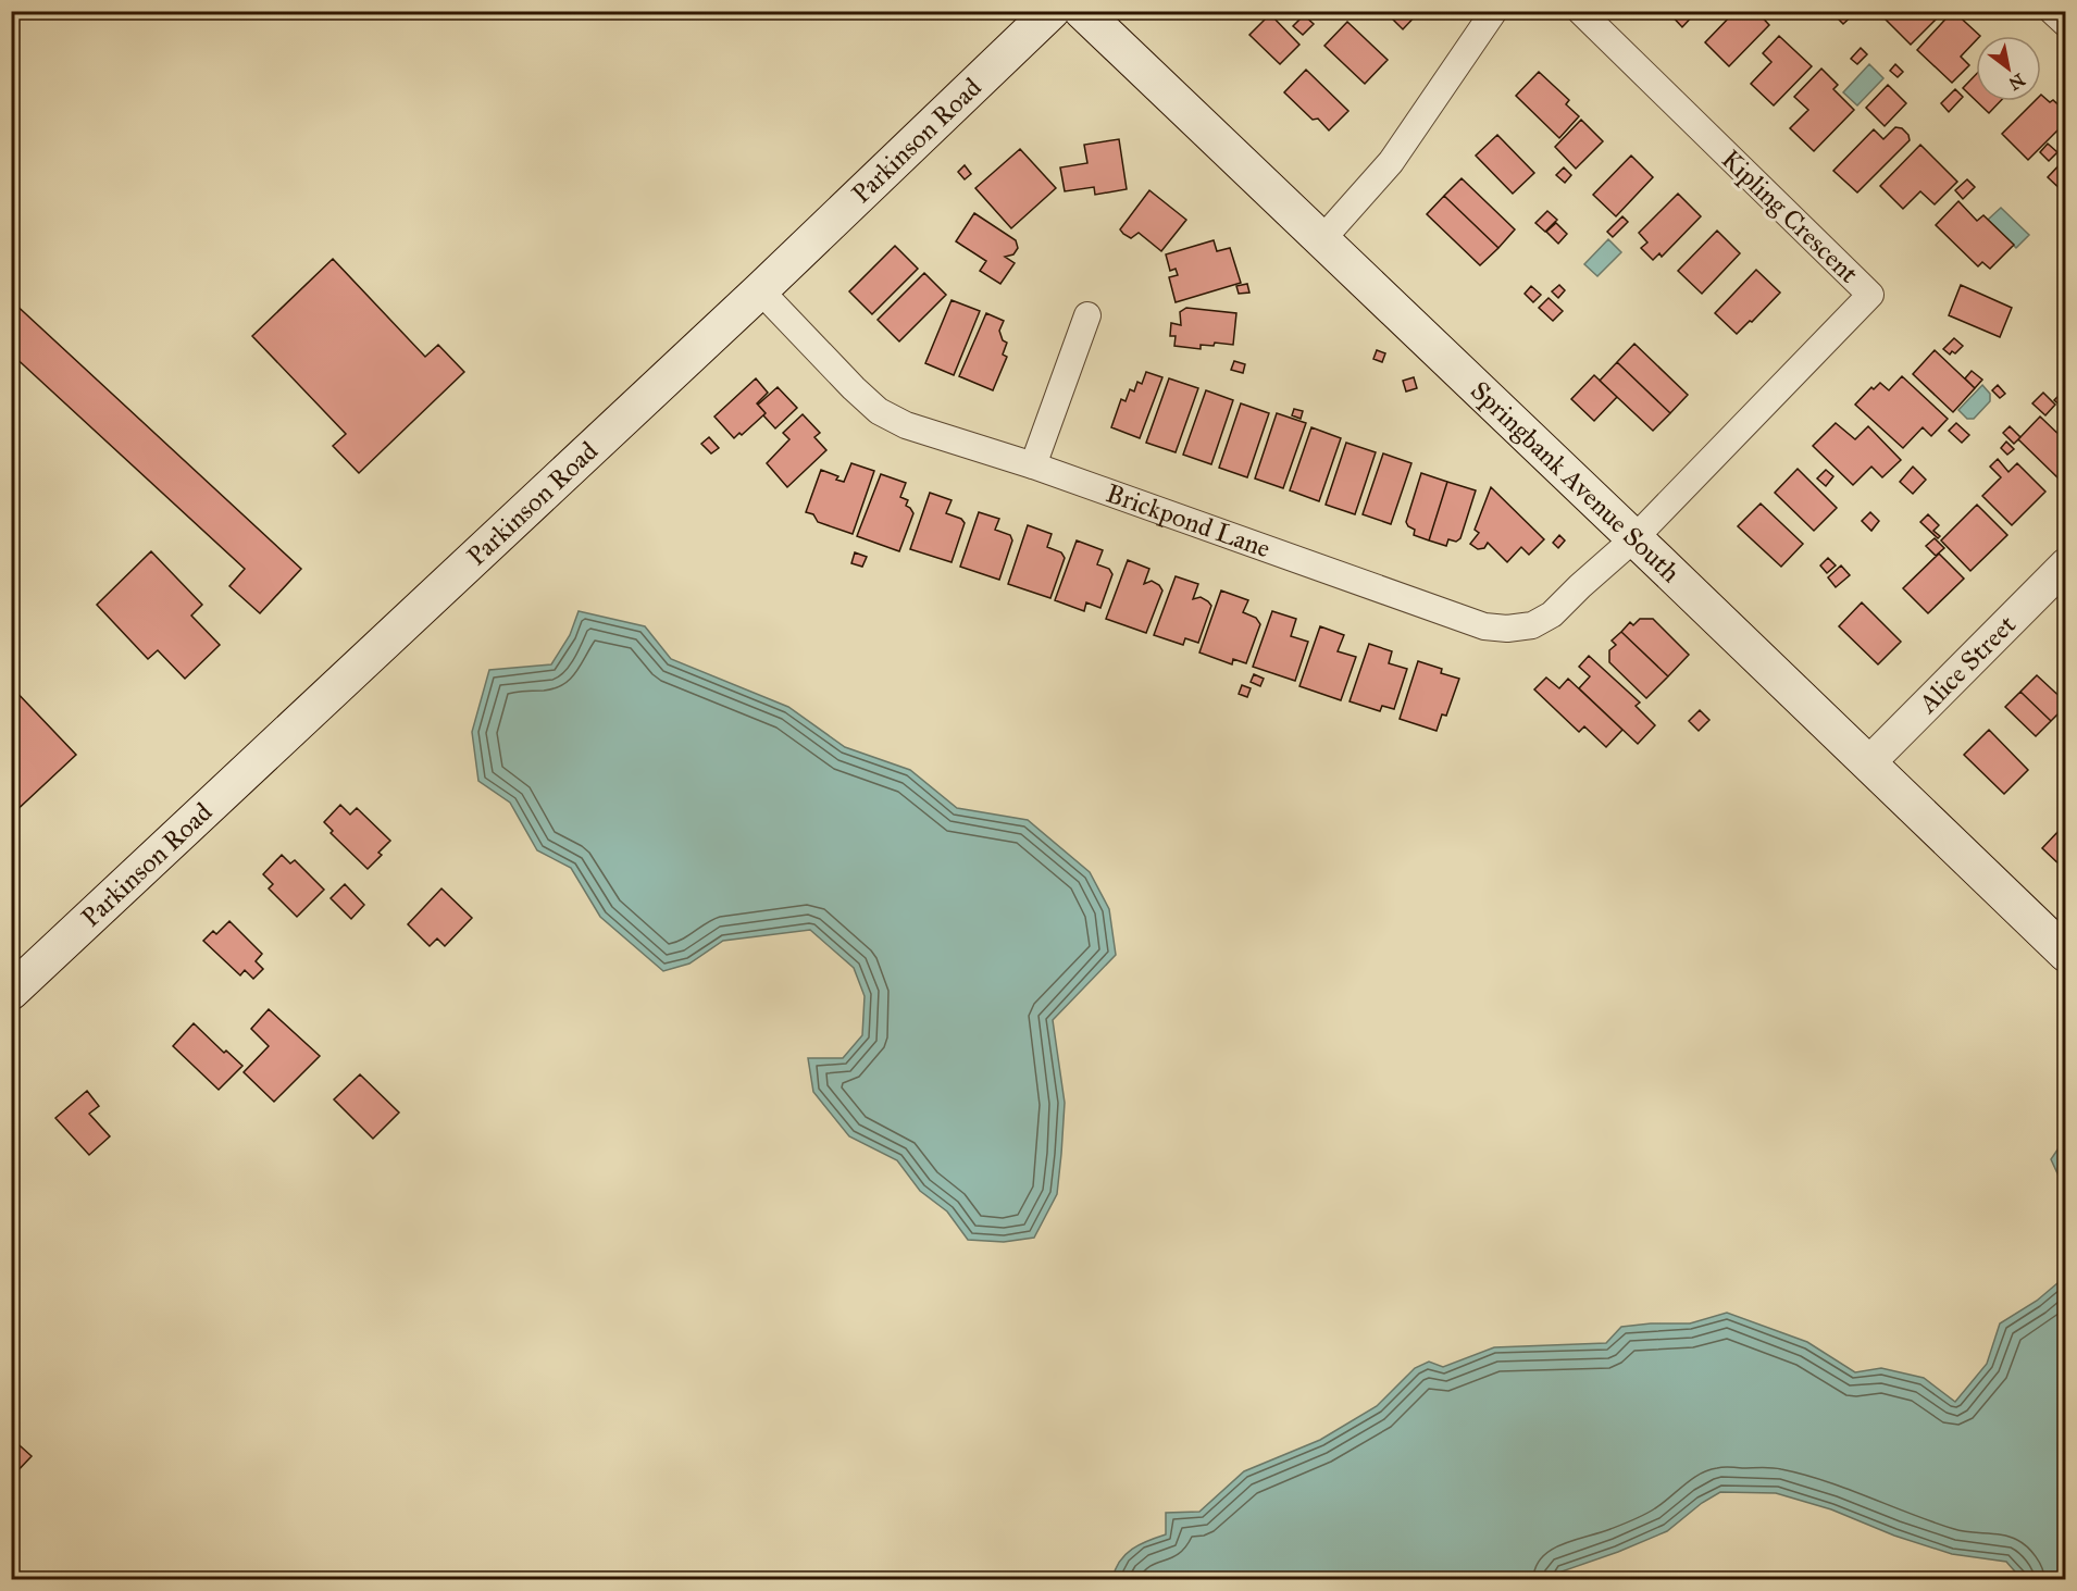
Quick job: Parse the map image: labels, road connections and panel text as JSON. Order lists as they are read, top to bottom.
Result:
{
  "streets": {
    "main road": ["Parkinson Road", "Springbank Avenue South"],
    "street": ["Kipling Crescent", "Brickpond Lane", "Alice Street"]
  },
  "crossings": [
    ["Parkinson Road", "Brickpond Lane"],
    ["Kipling Crescent", "Springbank Avenue South"],
    ["Kipling Crescent", "Brickpond Lane"],
    ["Springbank Avenue South", "Brickpond Lane"],
    ["Springbank Avenue South", "Alice Street"]
  ],
  "north": "bottom right"
}
